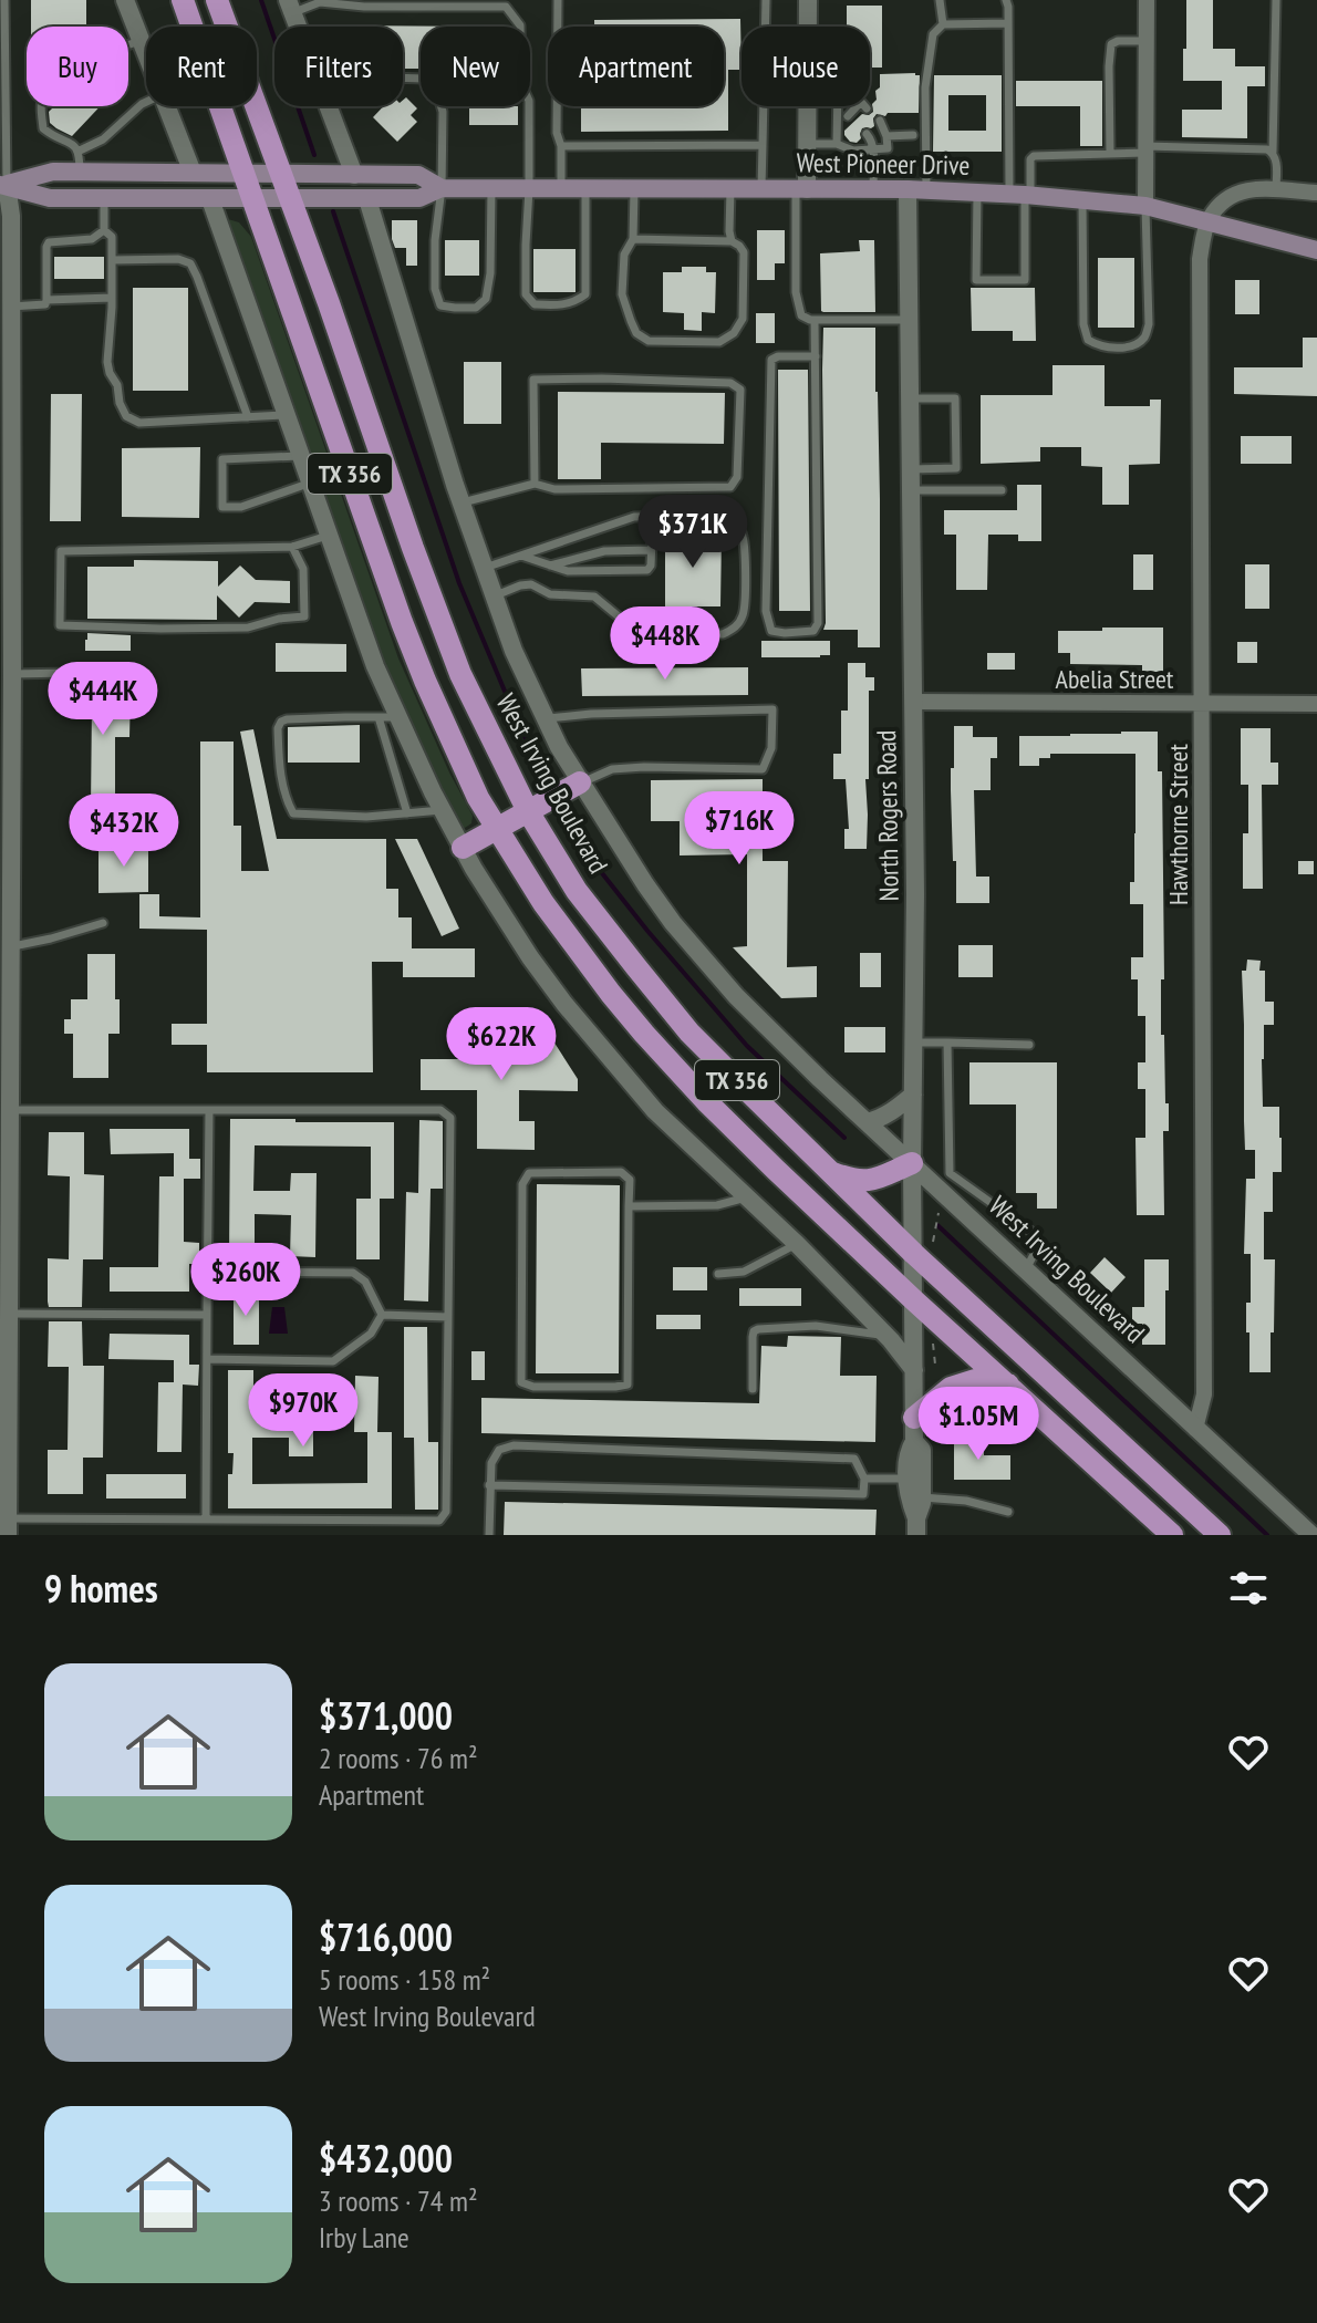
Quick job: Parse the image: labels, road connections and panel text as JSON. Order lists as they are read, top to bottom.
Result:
{
  "streets": {
    "main road": ["West Pioneer Drive", "TX 356", "West Irving Boulevard"],
    "street": ["Abelia Street", "North Rogers Road", "Hawthorne Street"]
  },
  "crossings": [
    ["West Pioneer Drive", "TX 356"],
    ["West Pioneer Drive", "West Irving Boulevard"],
    ["West Pioneer Drive", "North Rogers Road"],
    ["West Pioneer Drive", "Hawthorne Street"],
    ["TX 356", "North Rogers Road"],
    ["Abelia Street", "North Rogers Road"],
    ["Abelia Street", "Hawthorne Street"],
    ["West Irving Boulevard", "North Rogers Road"],
    ["West Irving Boulevard", "Hawthorne Street"]
  ],
  "page": {
    "chip": [
      "Buy",
      "Rent",
      "Filters",
      "New",
      "Apartment",
      "House"
    ],
    "price": [
      "$371K",
      "$448K",
      "$444K",
      "$716K",
      "$432K",
      "$622K",
      "$260K",
      "$970K",
      "$1.05M"
    ],
    "heading": "9 homes",
    "list": [
      {
        "name": "$371,000",
        "note": "2 rooms · 76 m² · Apartment"
      },
      {
        "name": "$716,000",
        "note": "5 rooms · 158 m² · West Irving Boulevard"
      },
      {
        "name": "$432,000",
        "note": "3 rooms · 74 m² · Irby Lane"
      }
    ]
  }
}
